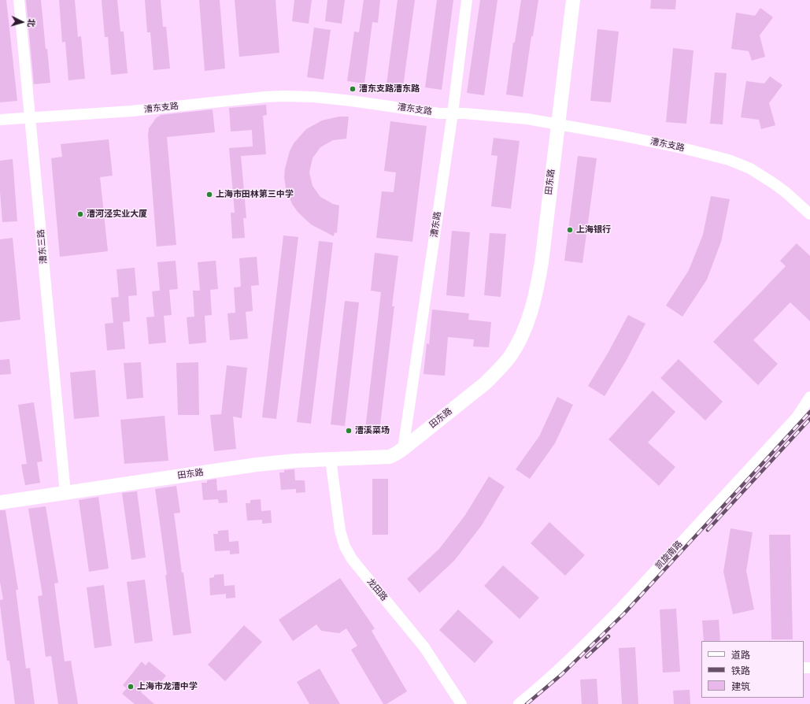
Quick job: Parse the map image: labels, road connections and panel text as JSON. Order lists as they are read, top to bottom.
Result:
{
  "streets": {
    "street": [
      "漕东支路",
      "田东路",
      "漕东路",
      "漕东三路",
      "凯旋南路",
      "龙田路"
    ]
  },
  "crossings": [
    ["漕东支路", "田东路"],
    ["漕东支路", "漕东路"],
    ["漕东支路", "漕东三路"],
    ["田东路", "漕东路"],
    ["田东路", "漕东三路"],
    ["田东路", "龙田路"]
  ],
  "places": [
    "漕东支路漕东路",
    "上海市田林第三中学",
    "漕河泾实业大厦",
    "上海银行",
    "漕溪菜场",
    "上海市龙漕中学"
  ],
  "legend": ["道路", "铁路", "建筑"],
  "north": "right"
}
